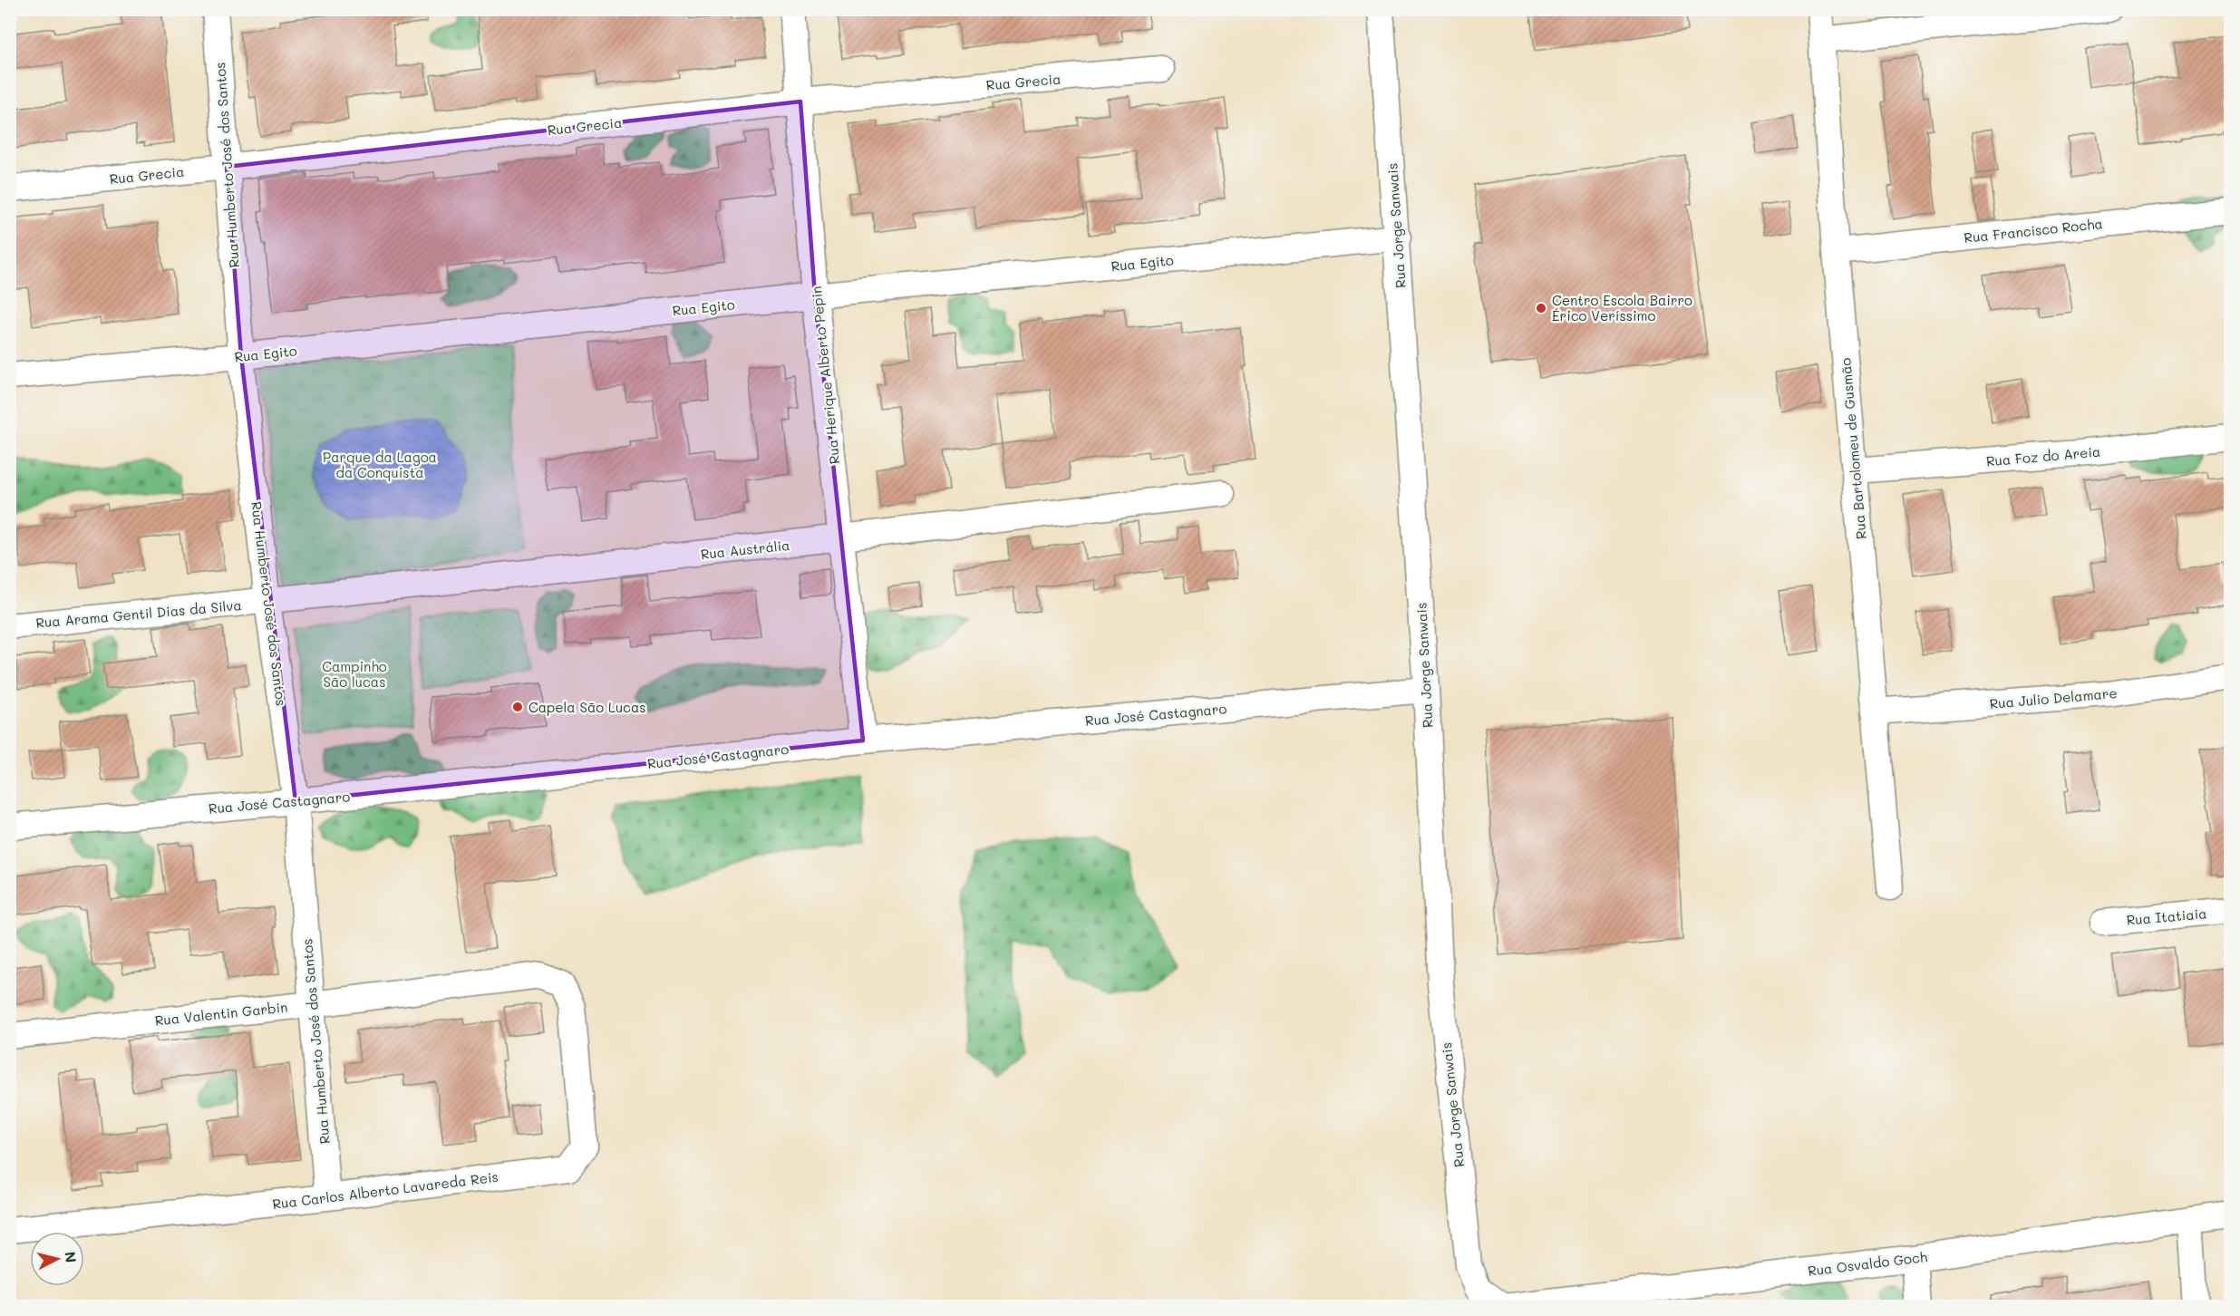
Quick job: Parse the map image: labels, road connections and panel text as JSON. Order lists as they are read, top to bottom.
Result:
{
  "streets": {
    "street": [
      "Rua Grecia",
      "Rua Humberto José dos Santos",
      "Rua Jorge Sanwais",
      "Rua Francisco Rocha",
      "Rua Egito",
      "Rua Herique Alberto Pepin",
      "Rua Bartolomeu de Gusmão",
      "Rua Foz do Areia",
      "Rua Austrália",
      "Rua Arama Gentil Dias da Silva",
      "Rua Julio Delamare",
      "Rua José Castagnaro",
      "Rua Itatiaia",
      "Rua Valentin Garbin",
      "Rua Carlos Alberto Lavareda Reis",
      "Rua Osvaldo Goch"
    ]
  },
  "crossings": [
    ["Rua Grecia", "Rua Humberto José dos Santos"],
    ["Rua Grecia", "Rua Herique Alberto Pepin"],
    ["Rua Humberto José dos Santos", "Rua Egito"],
    ["Rua Humberto José dos Santos", "Rua Austrália"],
    ["Rua Humberto José dos Santos", "Rua Arama Gentil Dias da Silva"],
    ["Rua Humberto José dos Santos", "Rua José Castagnaro"],
    ["Rua Humberto José dos Santos", "Rua Valentin Garbin"],
    ["Rua Humberto José dos Santos", "Rua Carlos Alberto Lavareda Reis"],
    ["Rua Jorge Sanwais", "Rua Egito"],
    ["Rua Jorge Sanwais", "Rua José Castagnaro"],
    ["Rua Jorge Sanwais", "Rua Osvaldo Goch"],
    ["Rua Francisco Rocha", "Rua Bartolomeu de Gusmão"],
    ["Rua Egito", "Rua Herique Alberto Pepin"],
    ["Rua Herique Alberto Pepin", "Rua Austrália"],
    ["Rua Herique Alberto Pepin", "Rua José Castagnaro"],
    ["Rua Bartolomeu de Gusmão", "Rua Foz do Areia"],
    ["Rua Bartolomeu de Gusmão", "Rua Julio Delamare"],
    ["Rua Austrália", "Rua Arama Gentil Dias da Silva"],
    ["Rua Valentin Garbin", "Rua Carlos Alberto Lavareda Reis"]
  ],
  "parks": ["Parque da Lagoa da Conquista", "Campinho São lucas"],
  "places": ["Centro Escola Bairro Érico Veríssimo", "Capela São Lucas"],
  "north": "right"
}
